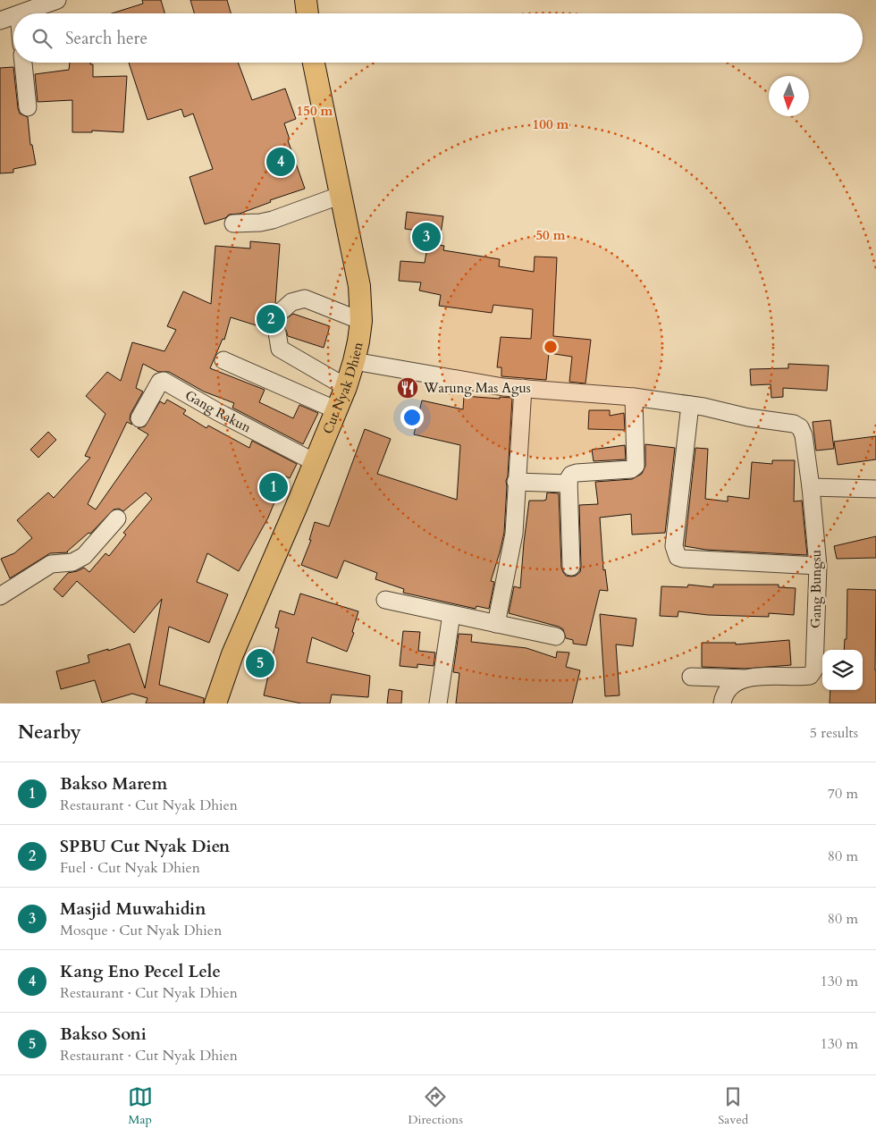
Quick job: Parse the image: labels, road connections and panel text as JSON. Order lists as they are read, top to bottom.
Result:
{
  "streets": {
    "main road": ["Cut Nyak Dhien"],
    "street": ["Gang Rakun", "Gang Bungsu"]
  },
  "crossings": [
    ["Cut Nyak Dhien", "Gang Rakun"]
  ],
  "places": {
    "restaurant": ["Warung Mas Agus"]
  },
  "north": "bottom",
  "page": {
    "search": "Search here",
    "pins": [
      "4",
      "3",
      "2",
      "1",
      "5"
    ],
    "heading": ["Nearby", "5 results"],
    "list": [
      {
        "mark": "1",
        "name": "Bakso Marem",
        "note": "Restaurant · Cut Nyak Dhien",
        "value": "70 m"
      },
      {
        "mark": "2",
        "name": "SPBU Cut Nyak Dien",
        "note": "Fuel · Cut Nyak Dhien",
        "value": "80 m"
      },
      {
        "mark": "3",
        "name": "Masjid Muwahidin",
        "note": "Mosque · Cut Nyak Dhien",
        "value": "80 m"
      },
      {
        "mark": "4",
        "name": "Kang Eno Pecel Lele",
        "note": "Restaurant · Cut Nyak Dhien",
        "value": "130 m"
      },
      {
        "mark": "5",
        "name": "Bakso Soni",
        "note": "Restaurant · Cut Nyak Dhien",
        "value": "130 m"
      }
    ],
    "nav": ["Map", "Directions", "Saved"]
  },
  "rings": ["150 m", "100 m", "50 m"]
}
